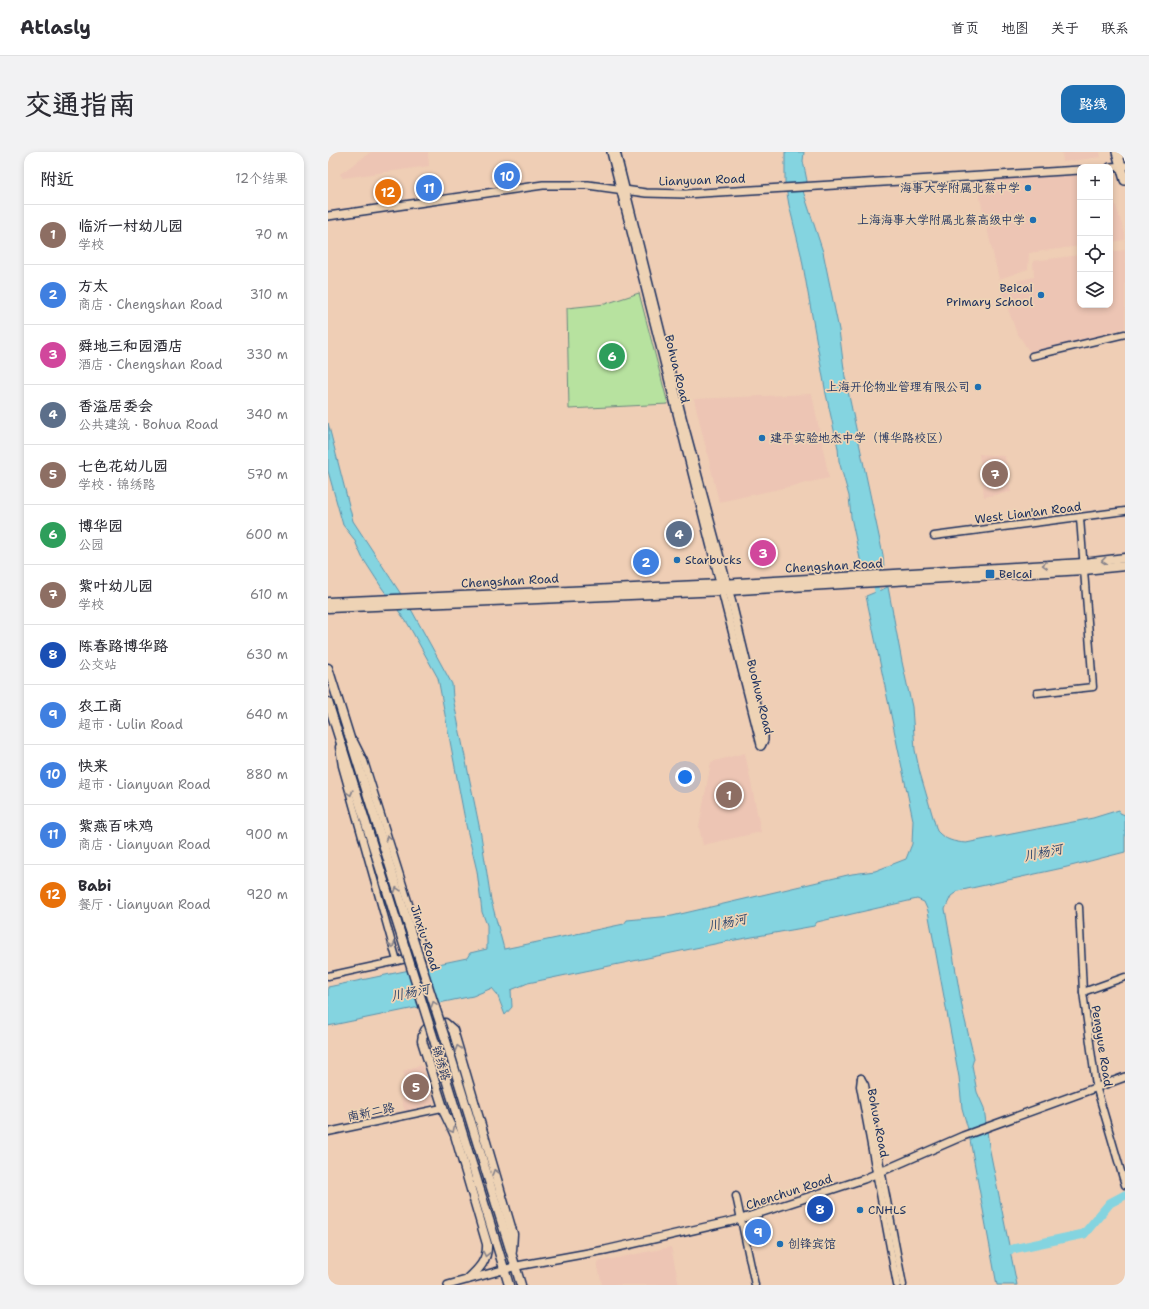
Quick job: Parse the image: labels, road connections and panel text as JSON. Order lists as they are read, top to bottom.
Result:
{
  "streets": {
    "main road": ["Chengshan Road", "Jinxiu Road", "锦绣路"],
    "street": [
      "Lianyuan Road",
      "Bohua Road",
      "West Lian'an Road",
      "Buohua Road",
      "Pengyue Road",
      "南新二路",
      "Chenchun Road"
    ]
  },
  "crossings": [
    ["Lianyuan Road", "Bohua Road"],
    ["Bohua Road", "Chengshan Road"],
    ["Bohua Road", "Buohua Road"],
    ["Bohua Road", "Chenchun Road"],
    ["Chengshan Road", "Buohua Road"],
    ["Jinxiu Road", "锦绣路"],
    ["Jinxiu Road", "Chenchun Road"],
    ["Pengyue Road", "Chenchun Road"],
    ["锦绣路", "南新二路"],
    ["锦绣路", "Chenchun Road"]
  ],
  "water": ["川杨河"],
  "places": {
    "other": [
      "海事大学附属北蔡中学",
      "上海海事大学附属北蔡高级中学",
      "Beicai Primary School",
      "上海开伦物业管理有限公司",
      "建平实验地杰中学（博华路校区）",
      "Starbucks",
      "CNHLS",
      "创锋宾馆"
    ],
    "transit": ["Beicai"]
  },
  "page": {
    "header": "Atlasly",
    "nav": [
      "首页",
      "地图",
      "关于",
      "联系"
    ],
    "title": "交通指南",
    "buttons": "路线",
    "heading": ["附近", "12个结果"],
    "pins": [
      "10",
      "11",
      "12",
      "6",
      "7",
      "4",
      "3",
      "2",
      "1",
      "5",
      "8",
      "9"
    ],
    "map_buttons": ["+", "−"],
    "list": [
      {
        "mark": "1",
        "name": "临沂一村幼儿园",
        "note": "学校",
        "value": "70 m"
      },
      {
        "mark": "2",
        "name": "方太",
        "note": "商店 · Chengshan Road",
        "value": "310 m"
      },
      {
        "mark": "3",
        "name": "舜地三和园酒店",
        "note": "酒店 · Chengshan Road",
        "value": "330 m"
      },
      {
        "mark": "4",
        "name": "香溢居委会",
        "note": "公共建筑 · Bohua Road",
        "value": "340 m"
      },
      {
        "mark": "5",
        "name": "七色花幼儿园",
        "note": "学校 · 锦绣路",
        "value": "570 m"
      },
      {
        "mark": "6",
        "name": "博华园",
        "note": "公园",
        "value": "600 m"
      },
      {
        "mark": "7",
        "name": "紫叶幼儿园",
        "note": "学校",
        "value": "610 m"
      },
      {
        "mark": "8",
        "name": "陈春路博华路",
        "note": "公交站",
        "value": "630 m"
      },
      {
        "mark": "9",
        "name": "农工商",
        "note": "超市 · Lulin Road",
        "value": "640 m"
      },
      {
        "mark": "10",
        "name": "快来",
        "note": "超市 · Lianyuan Road",
        "value": "880 m"
      },
      {
        "mark": "11",
        "name": "紫燕百味鸡",
        "note": "商店 · Lianyuan Road",
        "value": "900 m"
      },
      {
        "mark": "12",
        "name": "Babi",
        "note": "餐厅 · Lianyuan Road",
        "value": "920 m"
      }
    ]
  }
}
